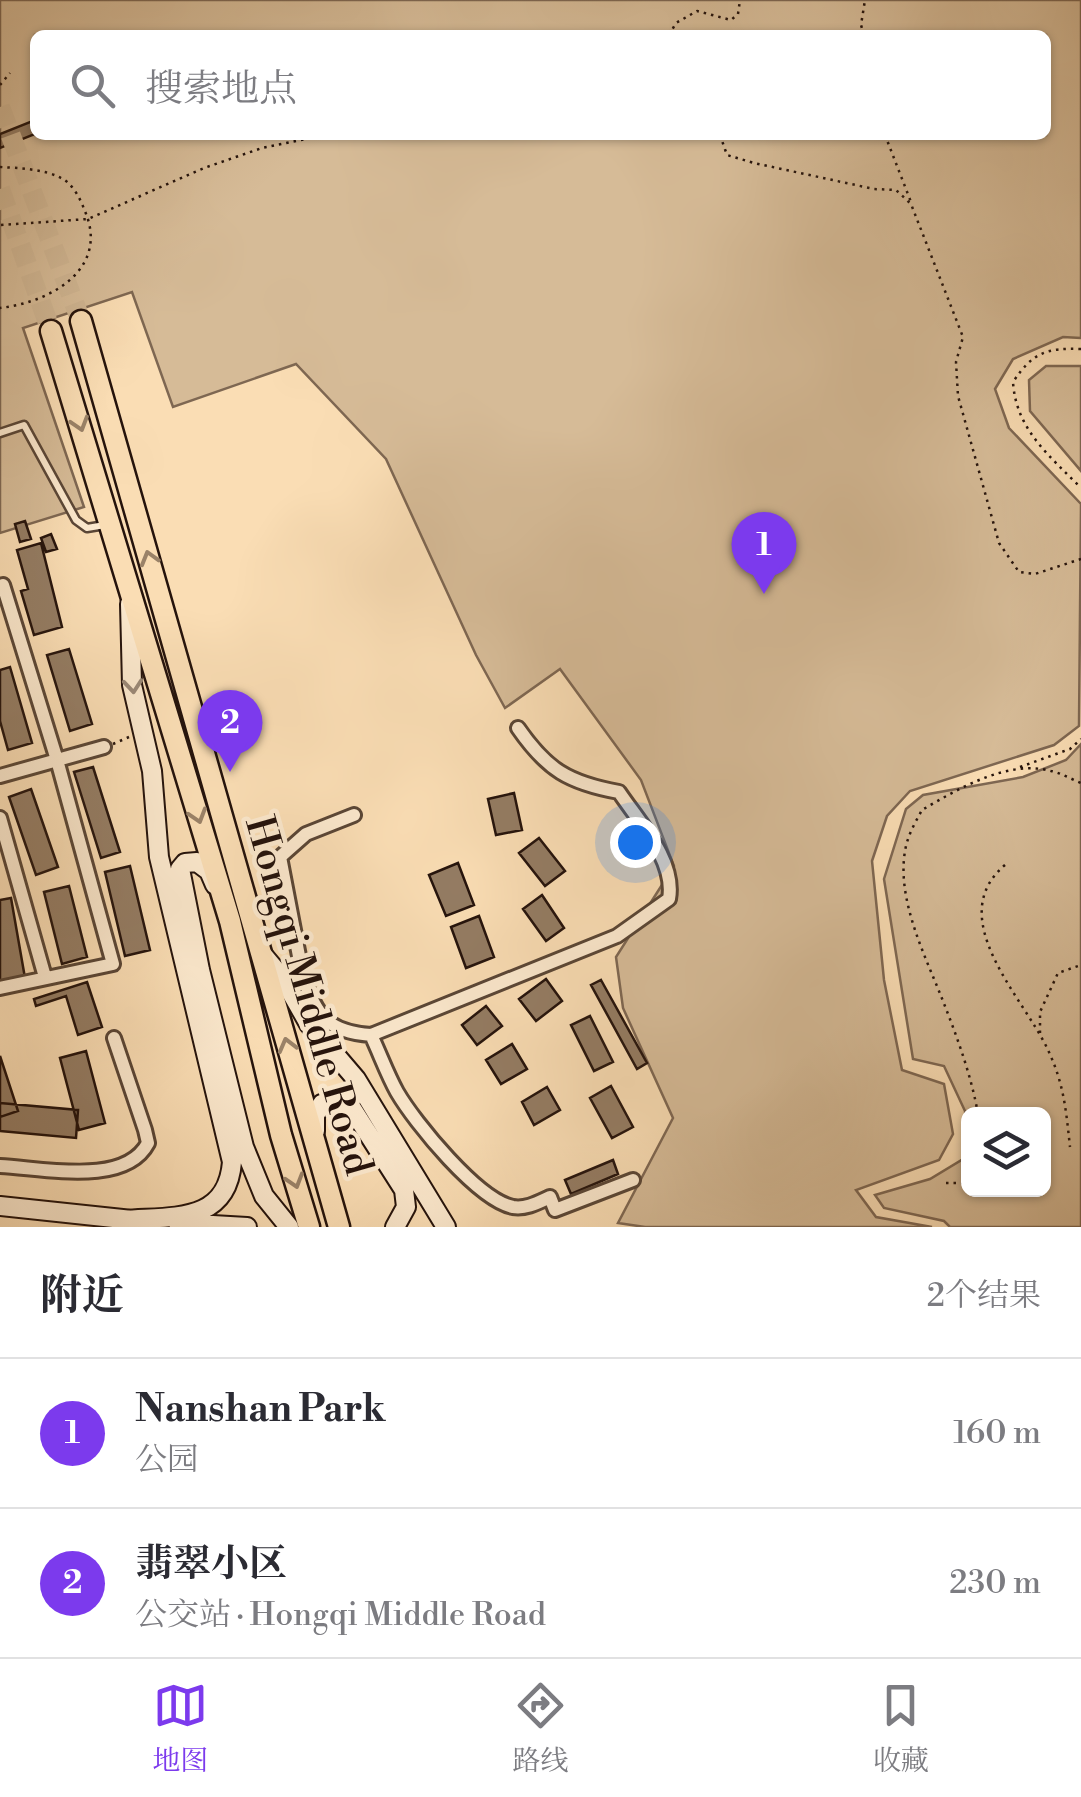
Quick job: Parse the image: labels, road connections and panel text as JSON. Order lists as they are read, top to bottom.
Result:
{
  "streets": {
    "main road": ["Hongqi Middle Road"]
  },
  "page": {
    "search": "搜索地点",
    "pins": ["1", "2"],
    "heading": ["附近", "2个结果"],
    "list": [
      {
        "mark": "1",
        "name": "Nanshan Park",
        "note": "公园",
        "value": "160 m"
      },
      {
        "mark": "2",
        "name": "翡翠小区",
        "note": "公交站 · Hongqi Middle Road",
        "value": "230 m"
      }
    ],
    "nav": ["地图", "路线", "收藏"]
  }
}
